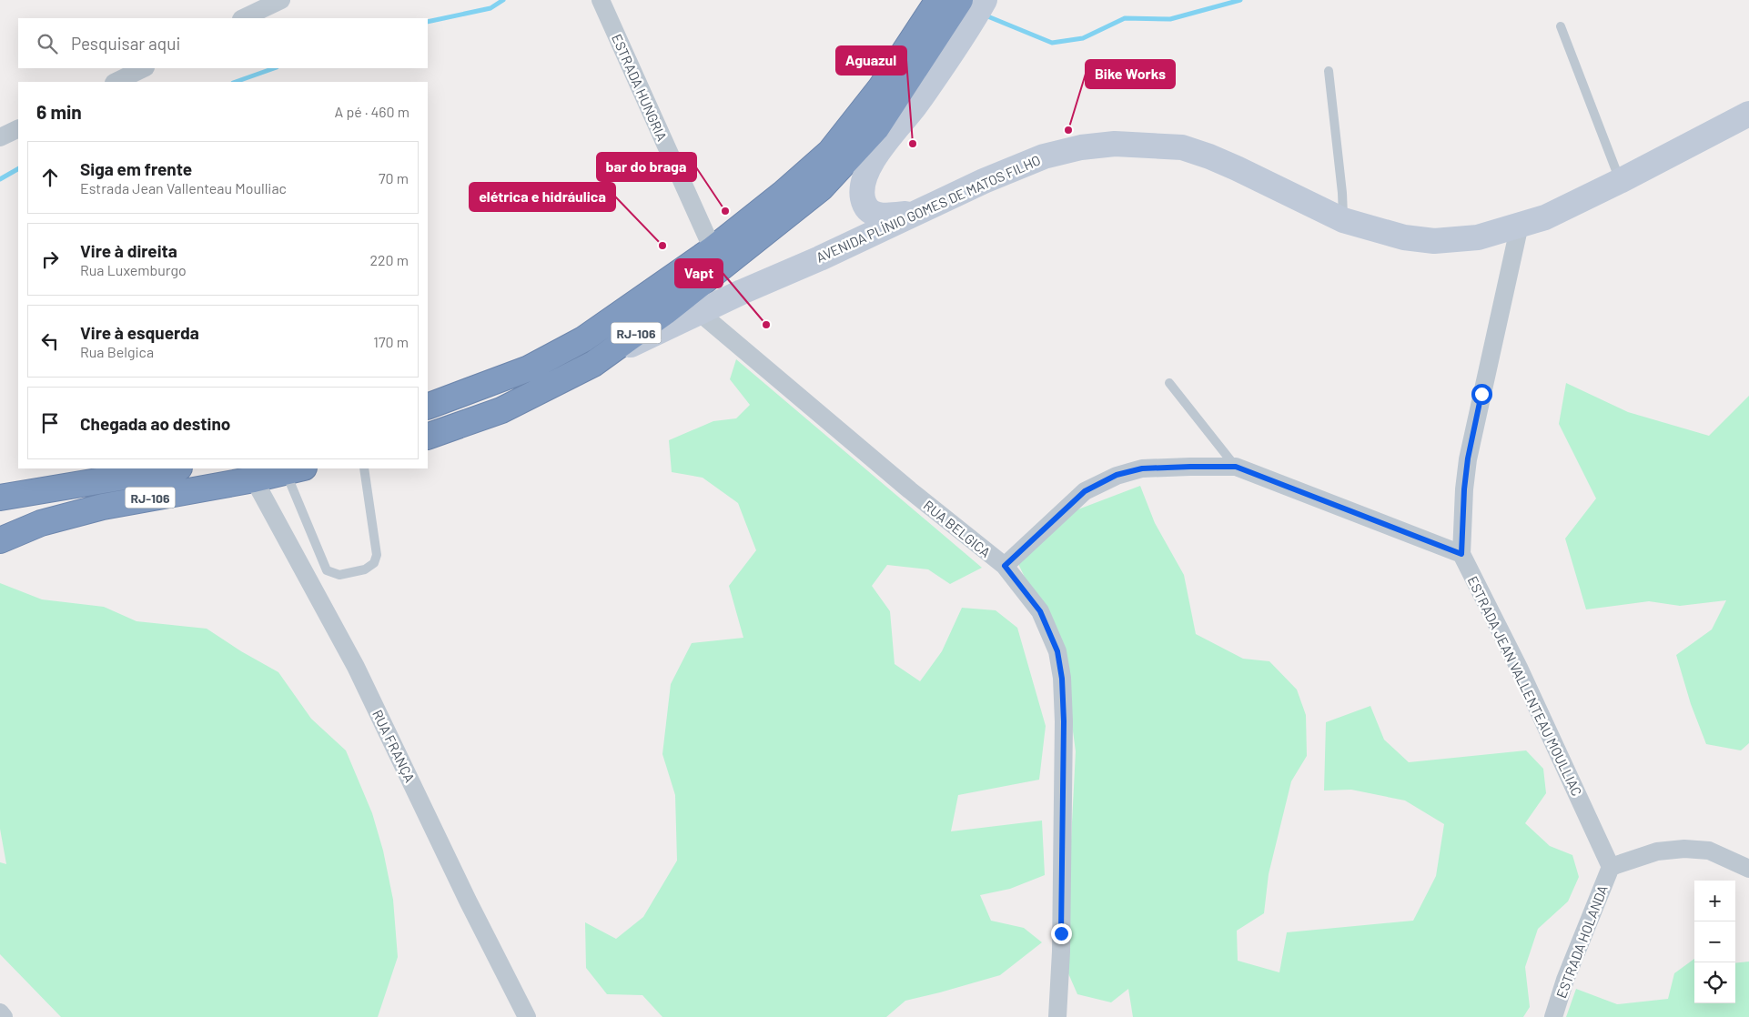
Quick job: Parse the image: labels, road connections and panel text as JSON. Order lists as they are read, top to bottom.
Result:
{
  "streets": {
    "highway": ["RJ-106"],
    "main road": ["AVENIDA PLÍNIO GOMES DE MATOS FILHO"],
    "street": [
      "ESTRADA HUNGRIA",
      "RUA BELGICA",
      "ESTRADA JEAN VALLENTEAU MOULLIAC",
      "RUA FRANÇA",
      "ESTRADA HOLANDA"
    ]
  },
  "crossings": [
    ["ESTRADA HUNGRIA", "RJ-106"],
    ["AVENIDA PLÍNIO GOMES DE MATOS FILHO", "RJ-106"],
    ["AVENIDA PLÍNIO GOMES DE MATOS FILHO", "RUA BELGICA"],
    ["AVENIDA PLÍNIO GOMES DE MATOS FILHO", "ESTRADA JEAN VALLENTEAU MOULLIAC"],
    ["RJ-106", "RUA FRANÇA"],
    ["ESTRADA JEAN VALLENTEAU MOULLIAC", "ESTRADA HOLANDA"]
  ],
  "places": [
    "Bike Works",
    "Aguazul",
    "bar do braga",
    "elétrica e hidráulica",
    "Vapt"
  ],
  "page": {
    "search": "Pesquisar aqui",
    "heading": ["6 min", "A pé · 460 m"],
    "list": [
      ["Siga em frente", "Estrada Jean Vallenteau Moulliac", "70 m"],
      ["Vire à direita", "Rua Luxemburgo", "220 m"],
      ["Vire à esquerda", "Rua Belgica", "170 m"],
      "Chegada ao destino"
    ],
    "map_buttons": ["+", "−"]
  }
}
